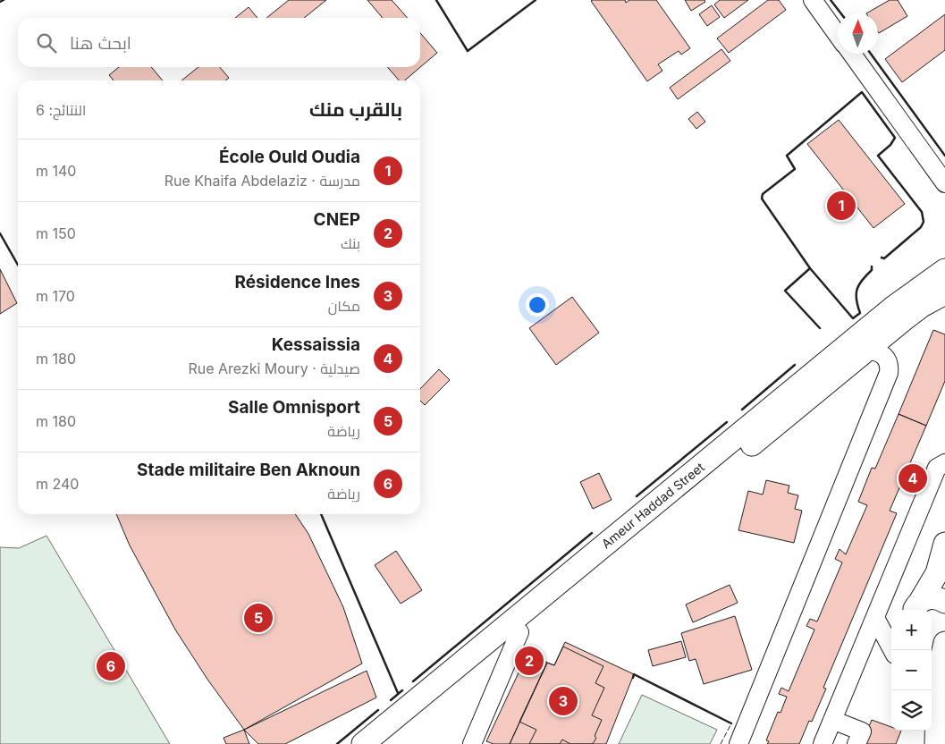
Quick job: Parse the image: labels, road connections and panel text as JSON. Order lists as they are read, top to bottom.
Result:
{
  "streets": {
    "main road": ["Ameur Haddad Street"]
  },
  "north": "top",
  "page": {
    "search": "ابحث هنا",
    "heading": ["بالقرب منك", "النتائج: 6"],
    "list": [
      {
        "mark": "1",
        "name": "École Ould Oudia",
        "note": "مدرسة · Rue Khaifa Abdelaziz",
        "value": "140 m"
      },
      {
        "mark": "2",
        "name": "CNEP",
        "note": "بنك",
        "value": "150 m"
      },
      {
        "mark": "3",
        "name": "Résidence Ines",
        "note": "مكان",
        "value": "170 m"
      },
      {
        "mark": "4",
        "name": "Kessaissia",
        "note": "صيدلية · Rue Arezki Moury",
        "value": "180 m"
      },
      {
        "mark": "5",
        "name": "Salle Omnisport",
        "note": "رياضة",
        "value": "180 m"
      },
      {
        "mark": "6",
        "name": "Stade militaire Ben Aknoun",
        "note": "رياضة",
        "value": "240 m"
      }
    ],
    "pins": [
      "1",
      "4",
      "5",
      "2",
      "6",
      "3"
    ],
    "map_buttons": ["+", "−"]
  }
}
